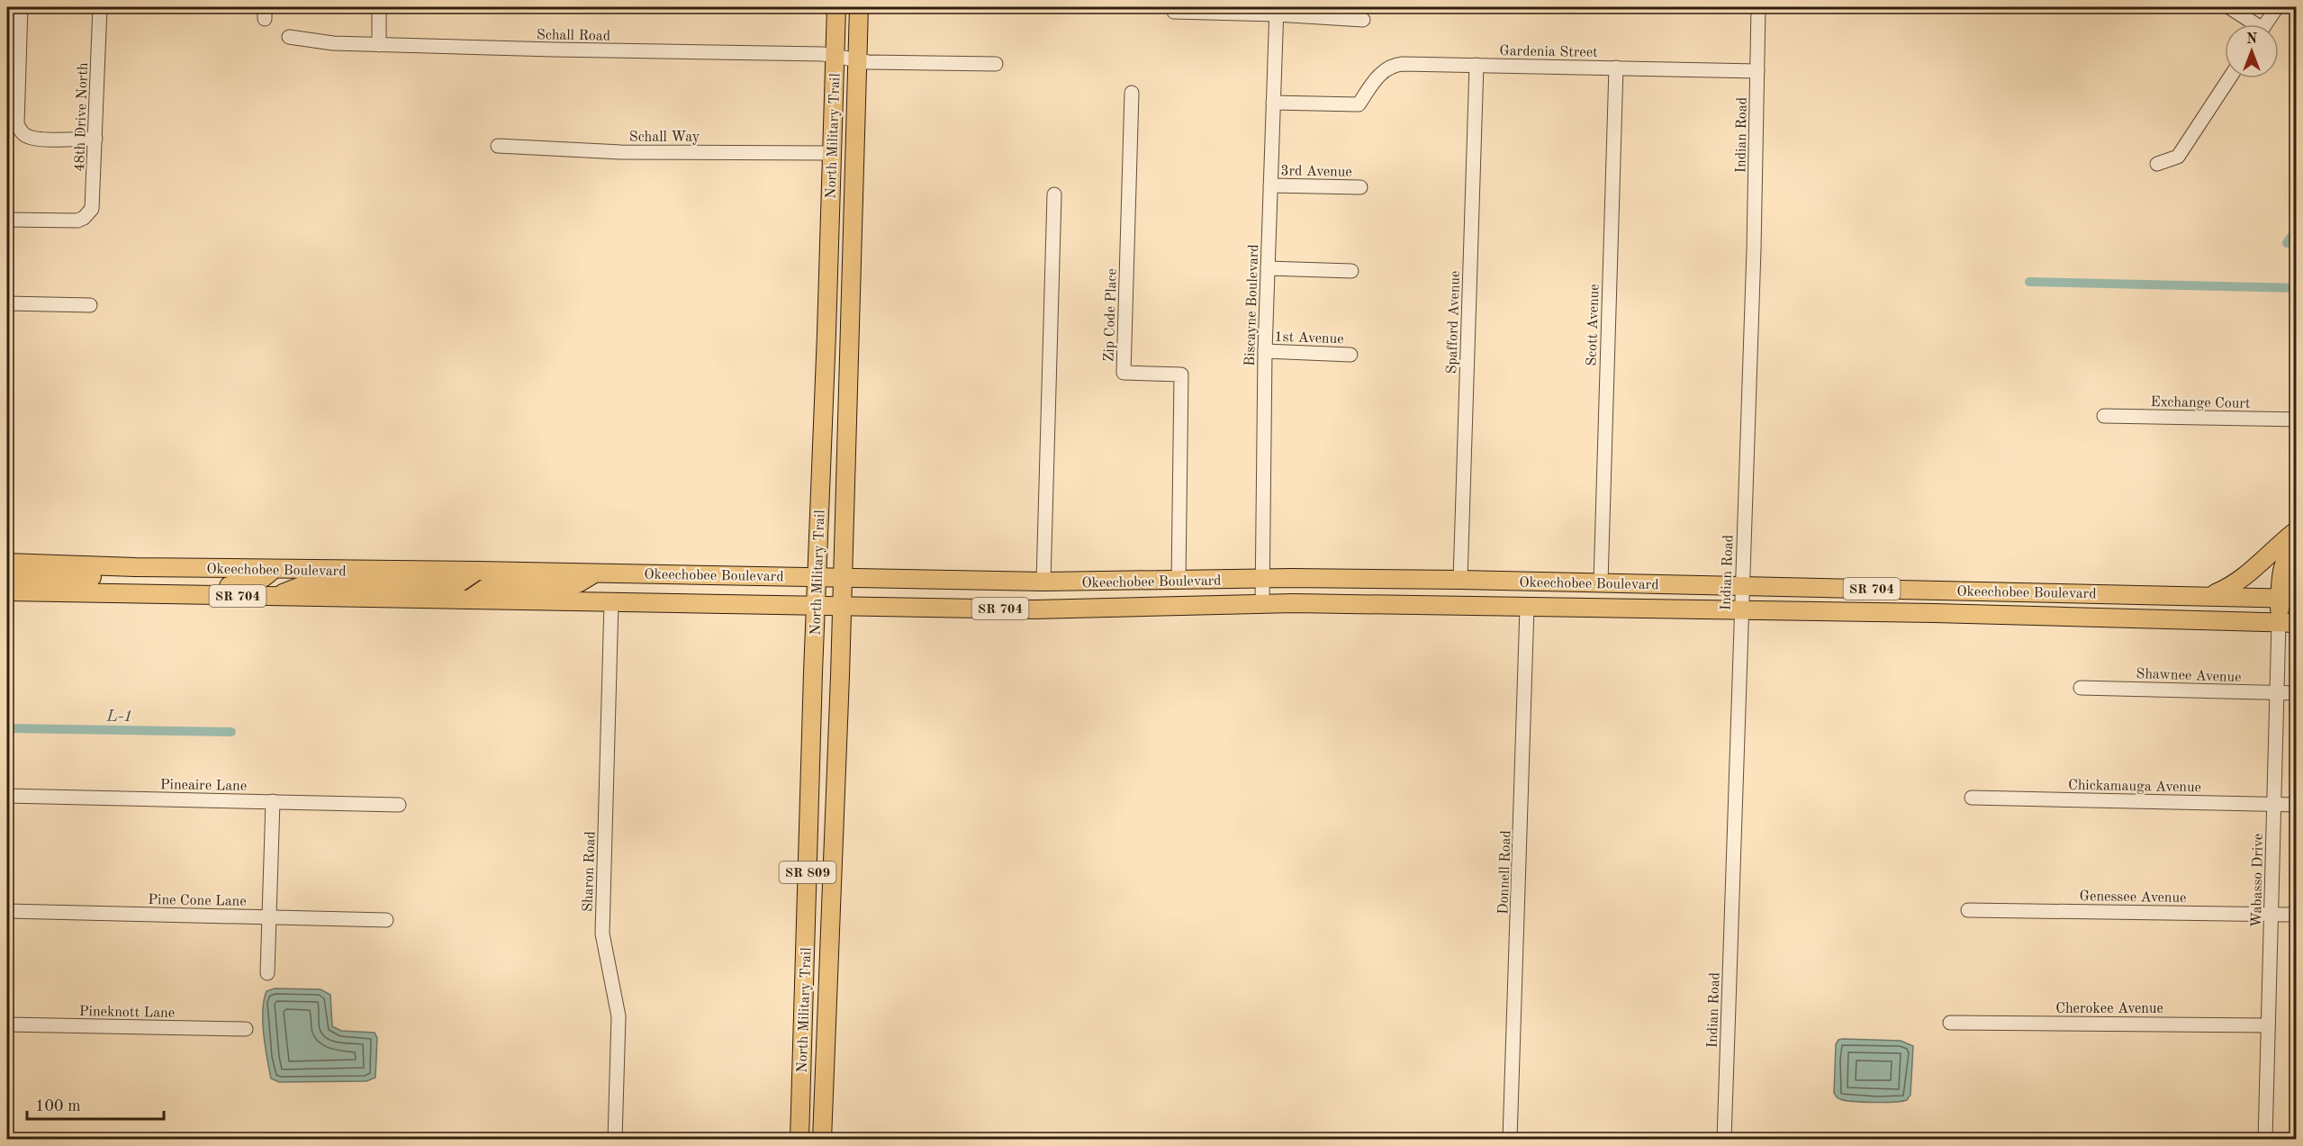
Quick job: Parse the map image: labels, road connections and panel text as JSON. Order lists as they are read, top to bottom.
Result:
{
  "streets": {
    "main road": [
      "North Military Trail",
      "Okeechobee Boulevard",
      "SR 704",
      "SR 809"
    ],
    "street": [
      "Schall Road",
      "Gardenia Street",
      "48th Drive North",
      "Indian Road",
      "Schall Way",
      "3rd Avenue",
      "Biscayne Boulevard",
      "Zip Code Place",
      "Spafford Avenue",
      "Scott Avenue",
      "1st Avenue",
      "Exchange Court",
      "Shawnee Avenue",
      "Pineaire Lane",
      "Chickamauga Avenue",
      "Sharon Road",
      "Donnell Road",
      "Wabasso Drive",
      "Genessee Avenue",
      "Pine Cone Lane",
      "Cherokee Avenue",
      "Pineknott Lane"
    ]
  },
  "crossings": [
    ["Schall Road", "North Military Trail"],
    ["Gardenia Street", "Indian Road"],
    ["Gardenia Street", "Biscayne Boulevard"],
    ["Gardenia Street", "Spafford Avenue"],
    ["Gardenia Street", "Scott Avenue"],
    ["Indian Road", "Okeechobee Boulevard"],
    ["Schall Way", "North Military Trail"],
    ["North Military Trail", "Okeechobee Boulevard"],
    ["3rd Avenue", "Biscayne Boulevard"],
    ["Biscayne Boulevard", "1st Avenue"],
    ["Biscayne Boulevard", "Okeechobee Boulevard"],
    ["Zip Code Place", "Okeechobee Boulevard"],
    ["Spafford Avenue", "Okeechobee Boulevard"],
    ["Scott Avenue", "Okeechobee Boulevard"],
    ["Okeechobee Boulevard", "Sharon Road"],
    ["Okeechobee Boulevard", "Donnell Road"],
    ["Okeechobee Boulevard", "Wabasso Drive"],
    ["Shawnee Avenue", "Wabasso Drive"],
    ["Chickamauga Avenue", "Wabasso Drive"],
    ["Wabasso Drive", "Genessee Avenue"],
    ["Wabasso Drive", "Cherokee Avenue"]
  ],
  "water": ["L-1"],
  "scale_bar": "100 m",
  "north": "top"
}
